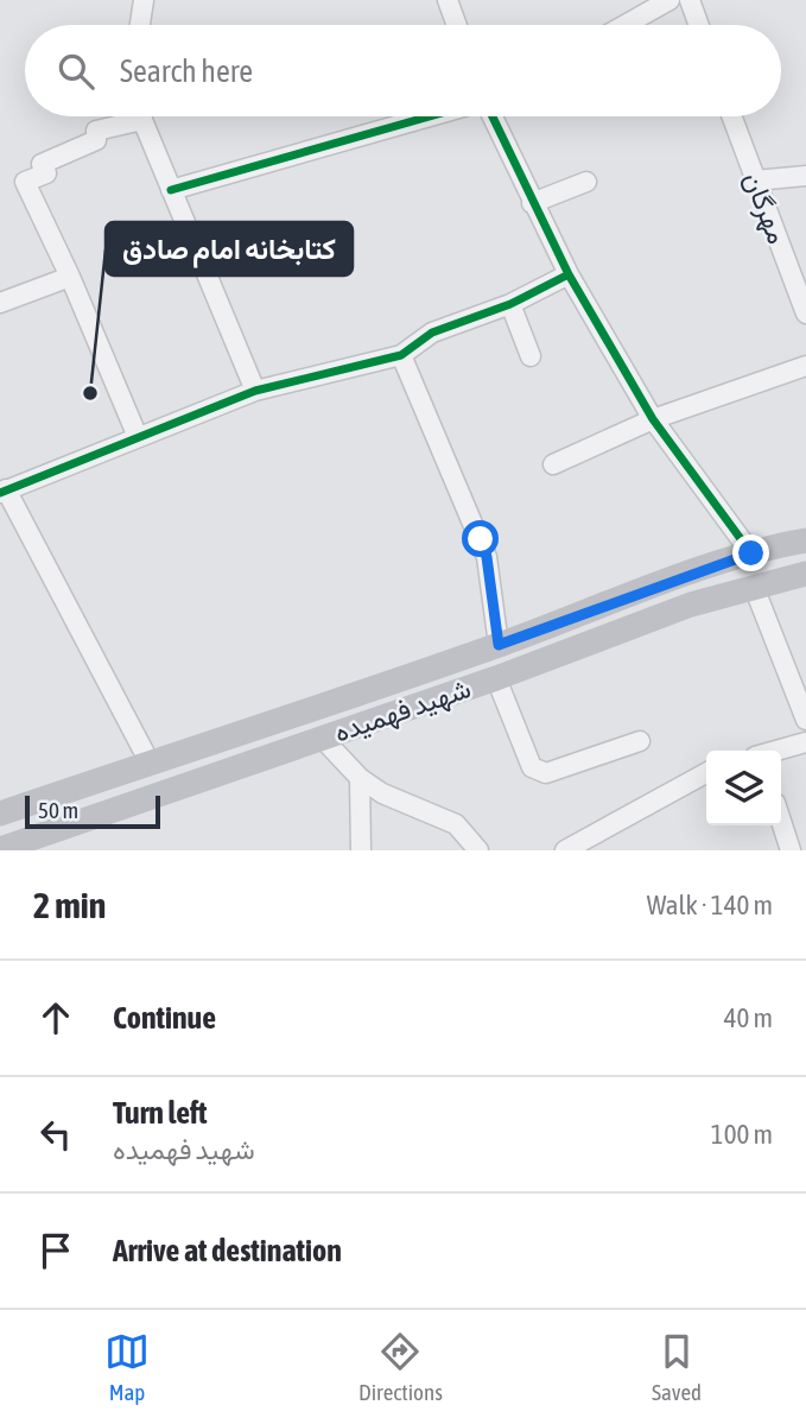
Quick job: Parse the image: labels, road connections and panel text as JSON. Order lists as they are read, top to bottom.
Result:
{
  "streets": {
    "main road": ["شهید فهمیده"],
    "street": ["مهرگان"]
  },
  "places": ["کتابخانه امام صادق"],
  "scale_bar": "50 m",
  "page": {
    "search": "Search here",
    "scale": "50 m",
    "heading": ["2 min", "Walk · 140 m"],
    "list": [
      ["Continue", "40 m"],
      ["Turn left", "شهید فهمیده", "100 m"],
      "Arrive at destination"
    ],
    "nav": ["Map", "Directions", "Saved"]
  }
}
